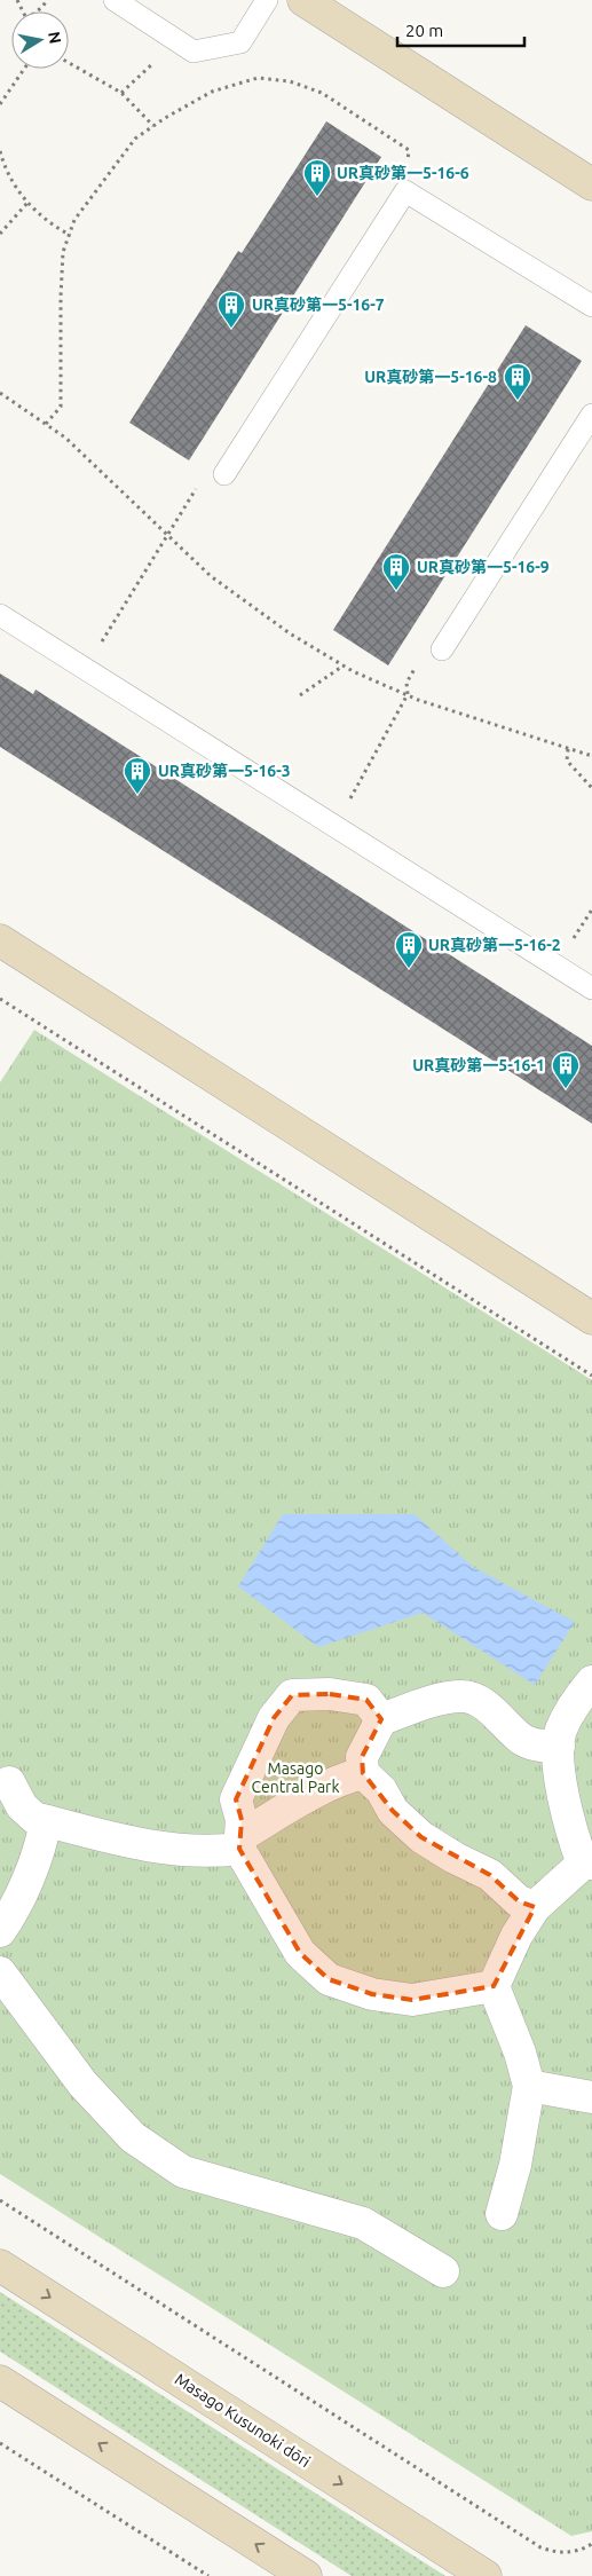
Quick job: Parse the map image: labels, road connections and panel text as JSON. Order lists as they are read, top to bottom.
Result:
{
  "streets": {
    "street": ["Masago Kusunoki dōri"]
  },
  "parks": ["Masago Central Park"],
  "places": {
    "building": [
      "UR真砂第一5-16-6",
      "UR真砂第一5-16-7",
      "UR真砂第一5-16-8",
      "UR真砂第一5-16-9",
      "UR真砂第一5-16-3",
      "UR真砂第一5-16-2",
      "UR真砂第一5-16-1"
    ]
  },
  "scale_bar": "20 m",
  "north": "right"
}
